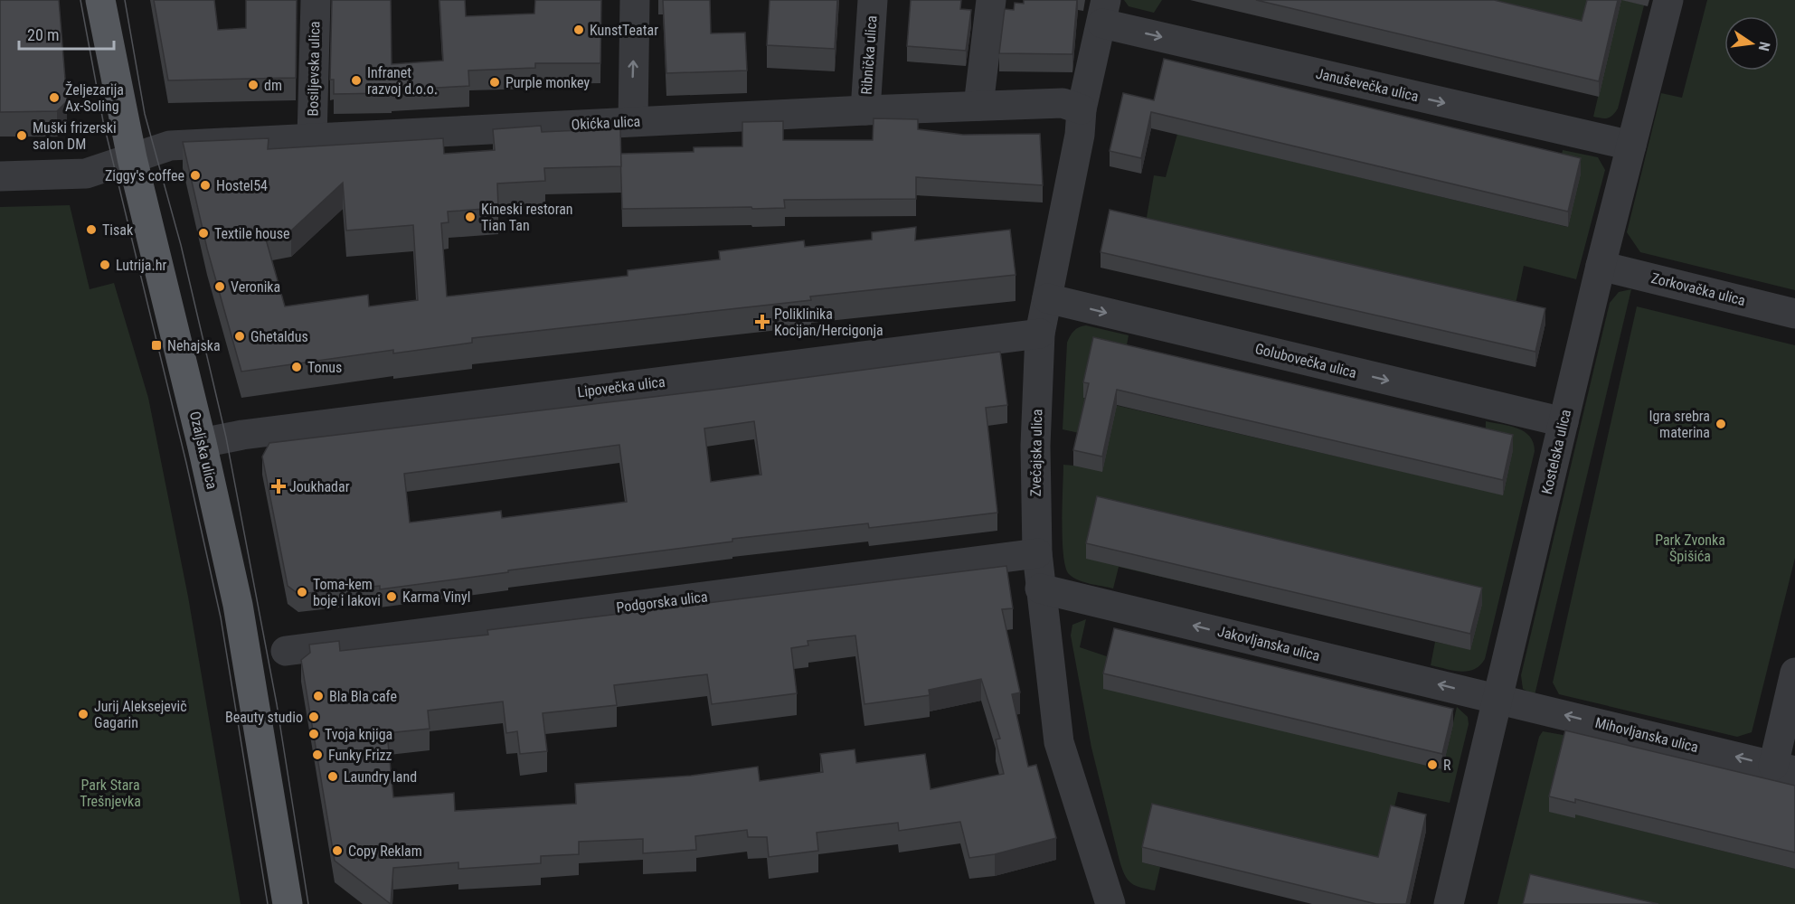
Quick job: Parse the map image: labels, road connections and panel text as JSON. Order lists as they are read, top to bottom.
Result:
{
  "streets": {
    "main road": ["Ozaljska ulica"],
    "street": [
      "Ribnička ulica",
      "Bosiljevska ulica",
      "Januševečka ulica",
      "Okićka ulica",
      "Zorkovačka ulica",
      "Golubovečka ulica",
      "Lipovečka ulica",
      "Kostelska ulica",
      "Zvečajska ulica",
      "Podgorska ulica",
      "Jakovljanska ulica",
      "Mihovljanska ulica"
    ]
  },
  "crossings": [
    ["Ribnička ulica", "Okićka ulica"],
    ["Bosiljevska ulica", "Okićka ulica"],
    ["Januševečka ulica", "Kostelska ulica"],
    ["Januševečka ulica", "Zvečajska ulica"],
    ["Okićka ulica", "Ozaljska ulica"],
    ["Okićka ulica", "Zvečajska ulica"],
    ["Zorkovačka ulica", "Kostelska ulica"],
    ["Golubovečka ulica", "Kostelska ulica"],
    ["Golubovečka ulica", "Zvečajska ulica"],
    ["Lipovečka ulica", "Ozaljska ulica"],
    ["Lipovečka ulica", "Zvečajska ulica"],
    ["Kostelska ulica", "Jakovljanska ulica"],
    ["Kostelska ulica", "Mihovljanska ulica"],
    ["Zvečajska ulica", "Podgorska ulica"],
    ["Zvečajska ulica", "Jakovljanska ulica"],
    ["Jakovljanska ulica", "Mihovljanska ulica"]
  ],
  "one_way": [
    "Januševečka ulica",
    "Golubovečka ulica",
    "Jakovljanska ulica",
    "Mihovljanska ulica"
  ],
  "parks": ["Park Zvonka Špišića", "Park Stara Trešnjevka"],
  "places": {
    "other": [
      "KunstTeatar",
      "Infranet razvoj d.o.o.",
      "Purple monkey",
      "dm",
      "Željezarija Ax-Soling",
      "Muški frizerski salon DM",
      "Ziggy's coffee",
      "Hostel54",
      "Kineski restoran Tian Tan",
      "Tisak",
      "Textile house",
      "Lutrija.hr",
      "Veronika",
      "Ghetaldus",
      "Tonus",
      "Igra srebra materina",
      "Toma-kem boje i lakovi",
      "Karma Vinyl",
      "Bla Bla cafe",
      "Jurij Aleksejevič Gagarin",
      "Beauty studio",
      "Tvoja knjiga",
      "Funky Frizz",
      "R",
      "Laundry land",
      "Copy Reklam"
    ],
    "health": ["Poliklinika Kocijan/Hercigonja", "Joukhadar"],
    "transit": ["Nehajska"]
  },
  "scale_bar": "20 m",
  "north": "right"
}
